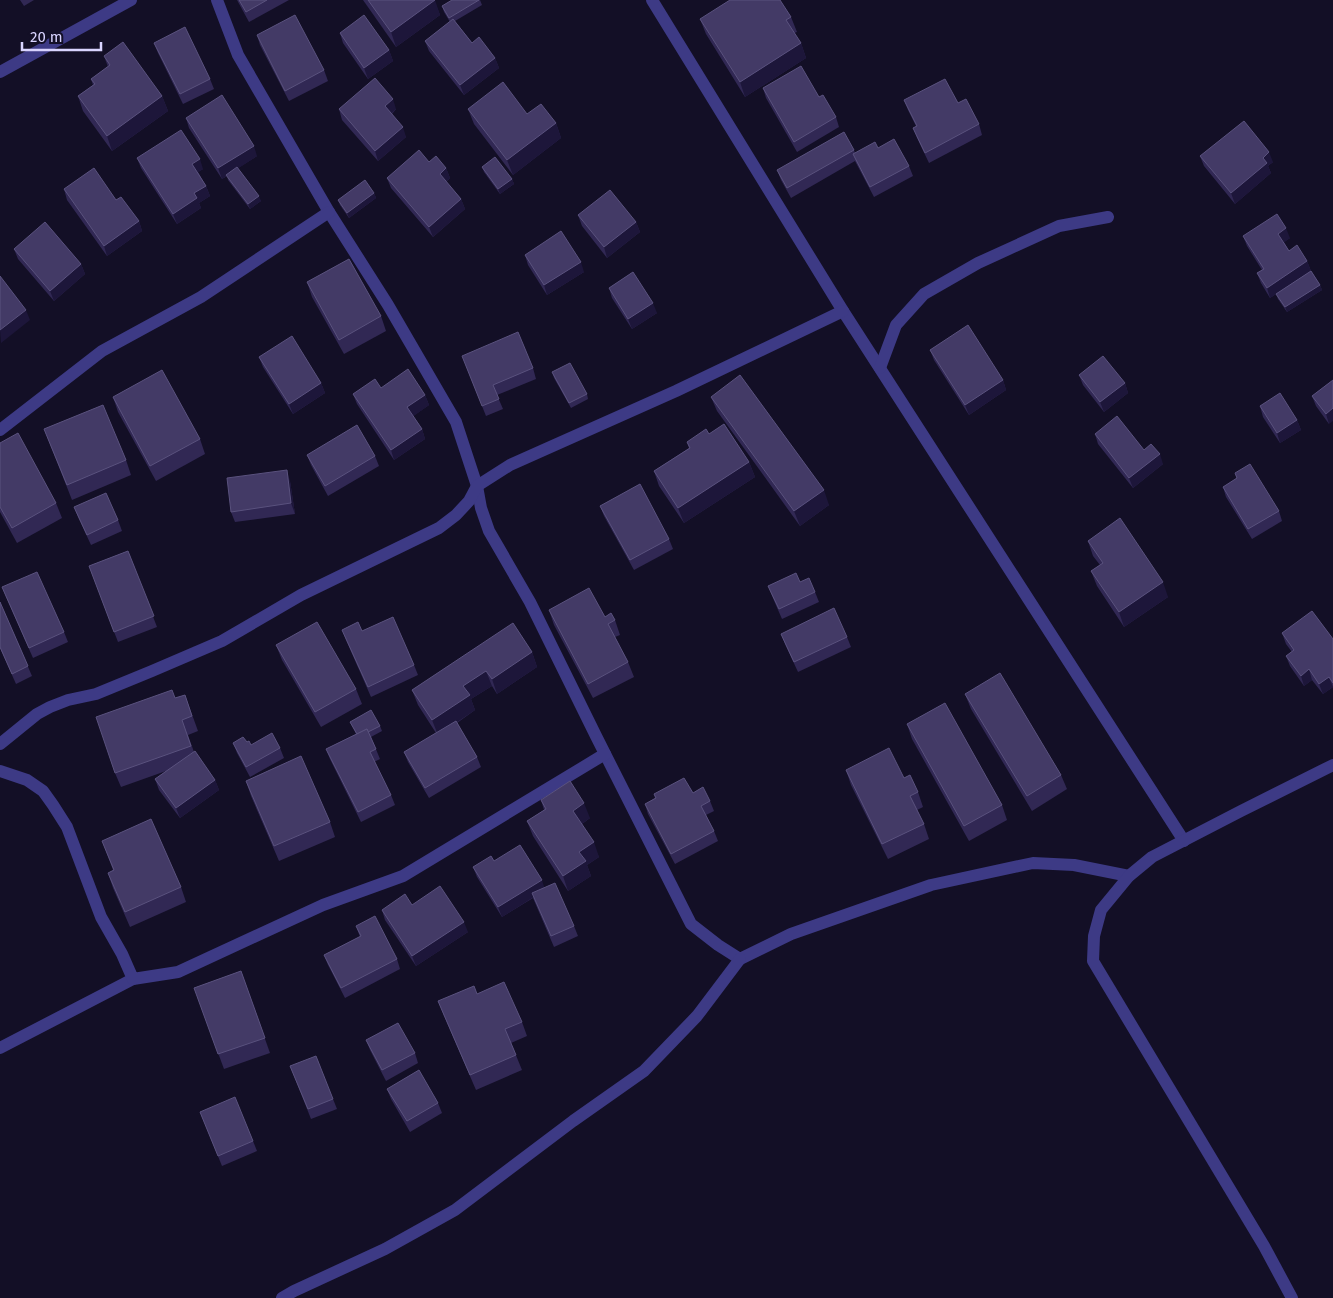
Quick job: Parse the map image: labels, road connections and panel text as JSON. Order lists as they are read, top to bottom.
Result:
{
  "scale_bar": "20 m"
}
